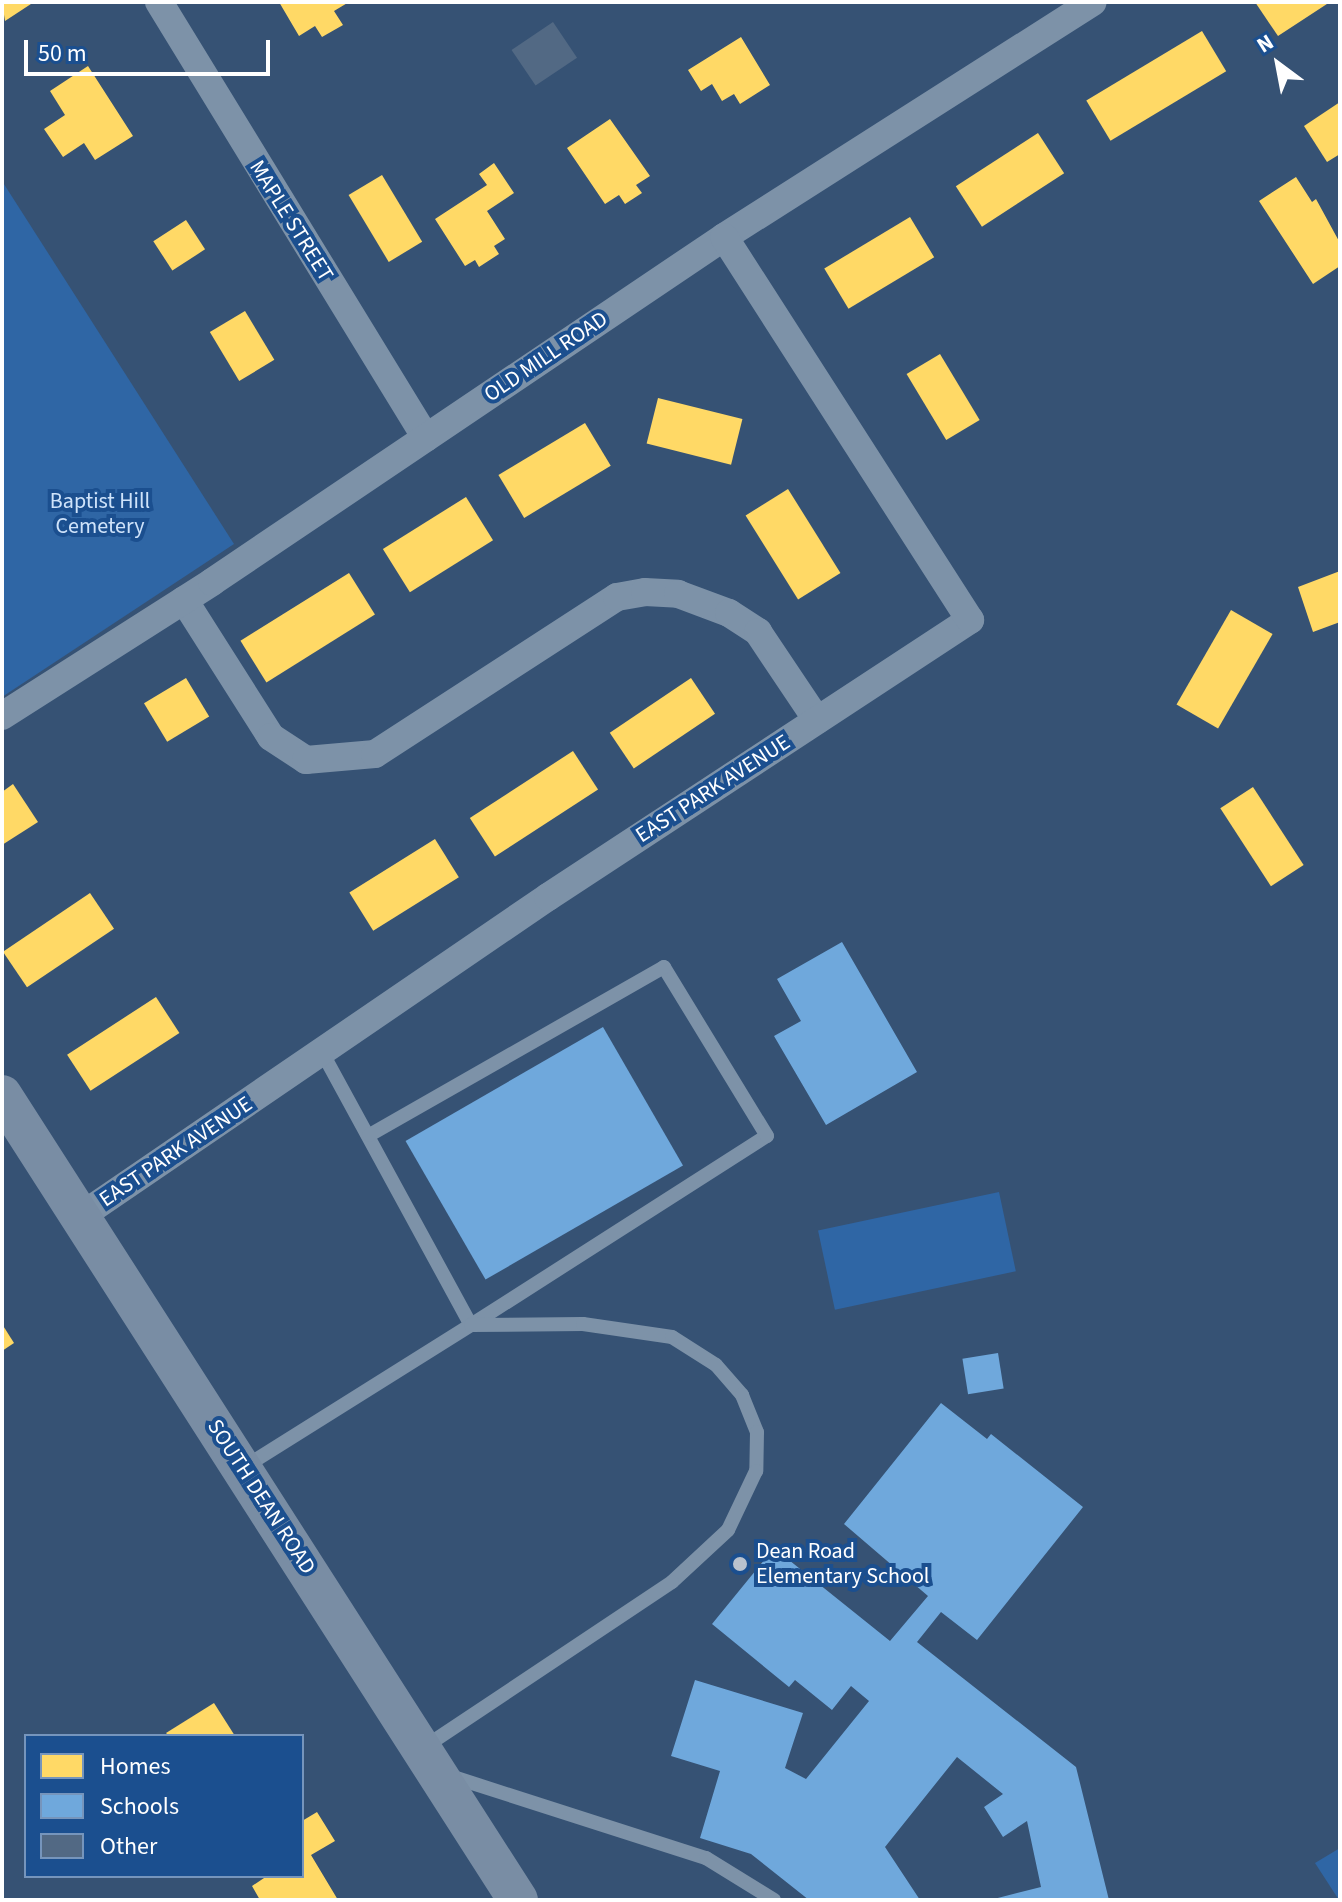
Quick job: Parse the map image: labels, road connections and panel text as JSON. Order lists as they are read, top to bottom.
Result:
{
  "streets": {
    "street": [
      "MAPLE STREET",
      "OLD MILL ROAD",
      "EAST PARK AVENUE",
      "SOUTH DEAN ROAD"
    ]
  },
  "crossings": [
    ["MAPLE STREET", "OLD MILL ROAD"],
    ["OLD MILL ROAD", "EAST PARK AVENUE"],
    ["EAST PARK AVENUE", "SOUTH DEAN ROAD"]
  ],
  "parks": ["Baptist Hill Cemetery"],
  "places": ["Dean Road Elementary School"],
  "legend": ["Homes", "Schools", "Other"],
  "scale_bar": "50 m",
  "north": "top left"
}
